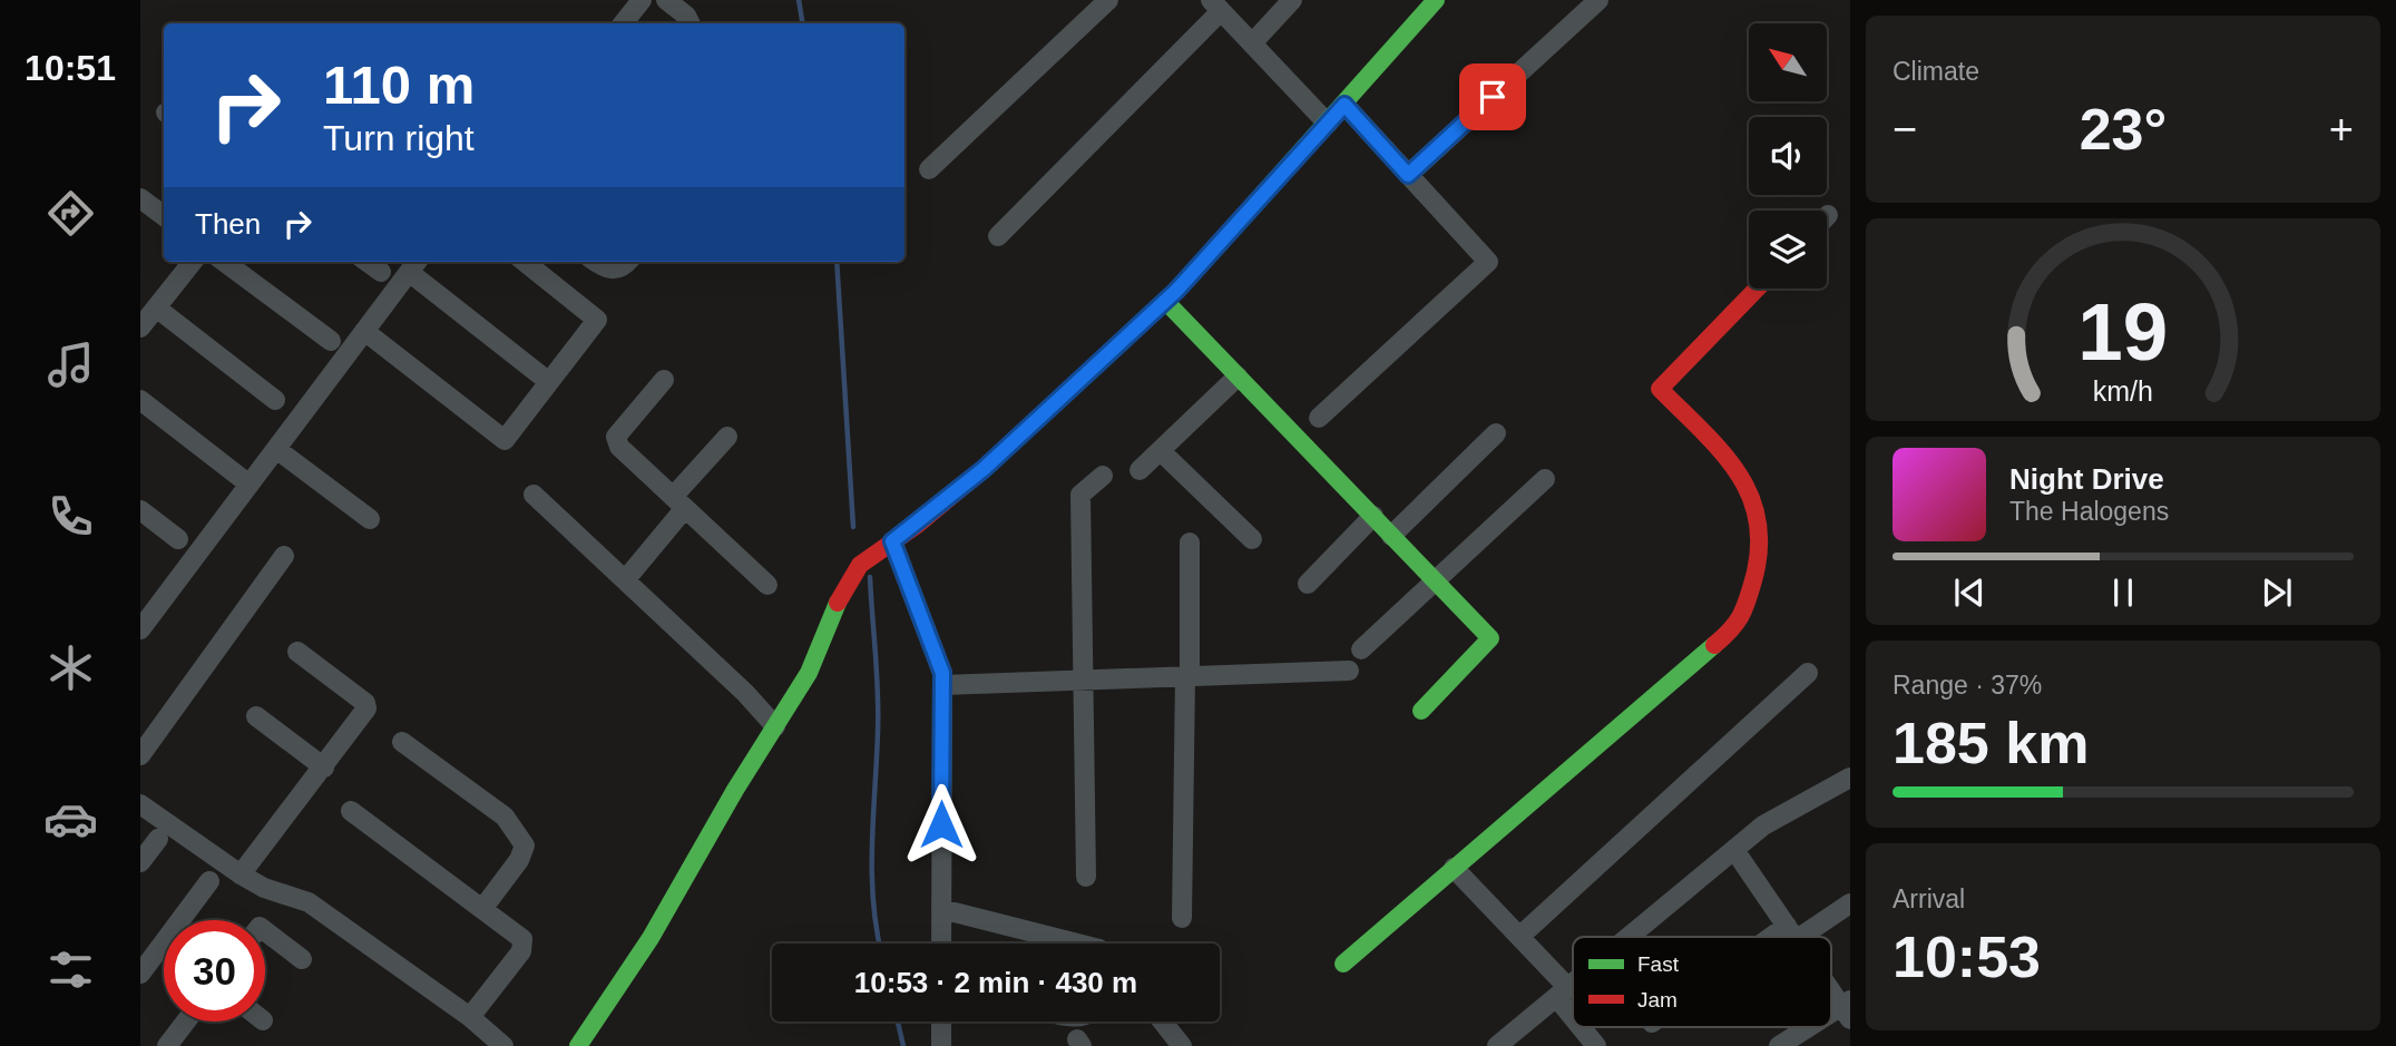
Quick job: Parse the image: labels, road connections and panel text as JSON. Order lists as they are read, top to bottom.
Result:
{
  "legend": ["Fast", "Jam"],
  "north": "top left",
  "page": {
    "tabs": "10:51",
    "tile": [
      "Climate",
      ["Range · 37%", "185 km"],
      ["Arrival", "10:53"]
    ],
    "turn": ["110 m", "Turn right"],
    "heat": ["−", "23°", "+"],
    "then": "Then",
    "song": ["Night Drive", "The Halogens"],
    "limit": "30",
    "trip": "10:53 · 2 min · 430 m",
    "gauge": ["19", "km/h"]
  }
}
